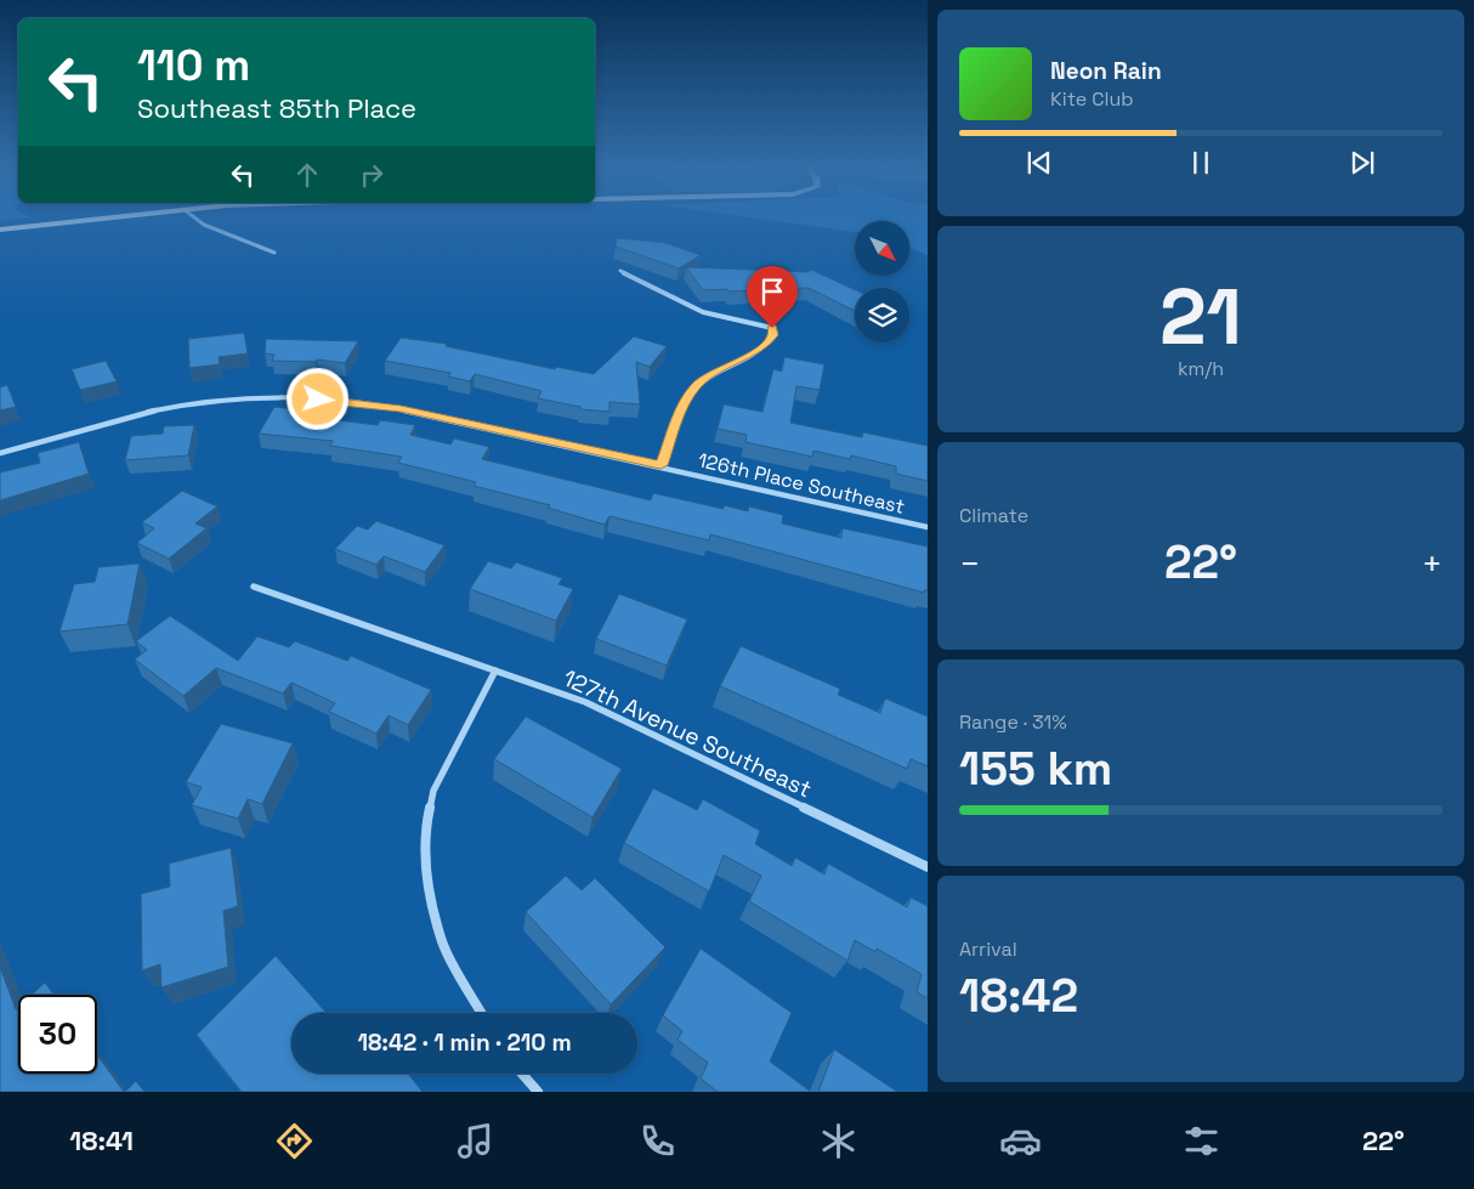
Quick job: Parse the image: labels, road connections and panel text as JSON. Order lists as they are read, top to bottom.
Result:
{
  "streets": {
    "street": ["126th Place Southeast", "127th Avenue Southeast"]
  },
  "north": "bottom right",
  "page": {
    "turn": ["110 m", "Southeast 85th Place"],
    "song": ["Neon Rain", "Kite Club"],
    "tile": [
      ["21", "km/h"],
      "Climate",
      ["Range · 31%", "155 km"],
      ["Arrival", "18:42"]
    ],
    "heat": ["−", "22°", "+"],
    "limit": "30",
    "trip": "18:42 · 1 min · 210 m",
    "tabs": ["18:41", "22°"]
  }
}
